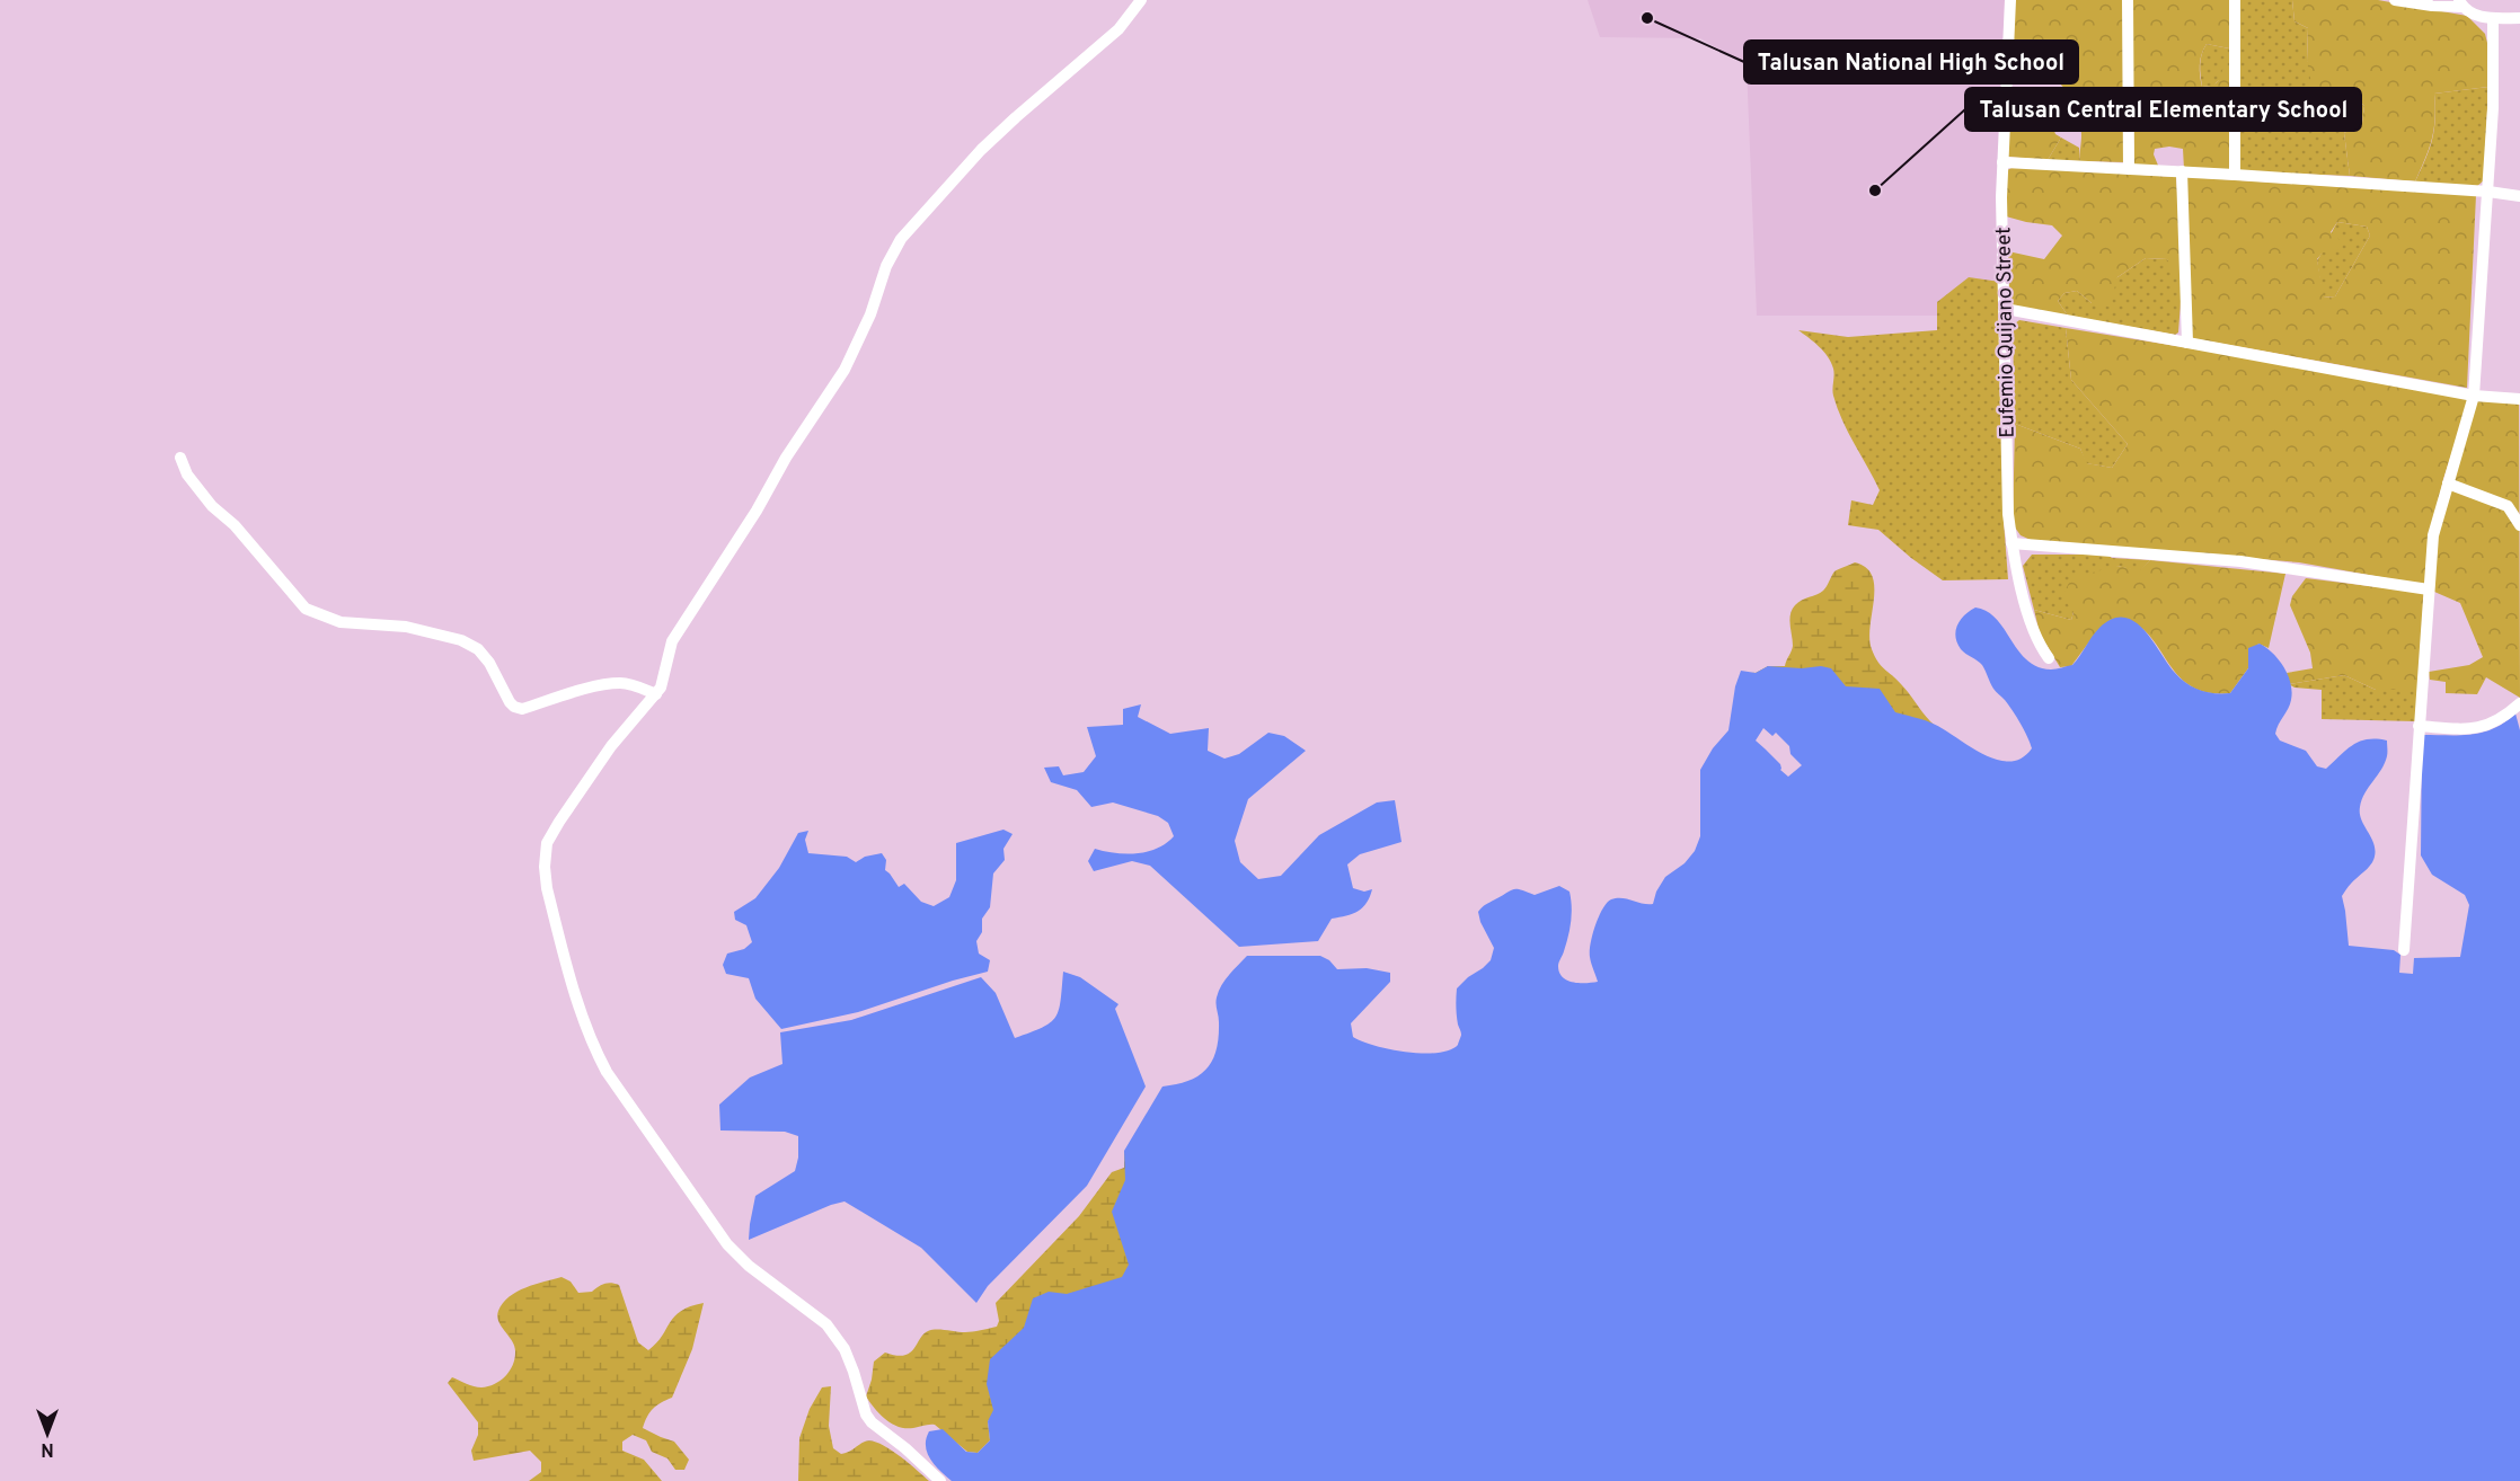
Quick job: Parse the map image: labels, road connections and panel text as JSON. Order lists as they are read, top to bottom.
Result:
{
  "streets": {
    "street": ["Eufemio Quijano Street"]
  },
  "places": ["Talusan National High School", "Talusan Central Elementary School"],
  "north": "bottom"
}
